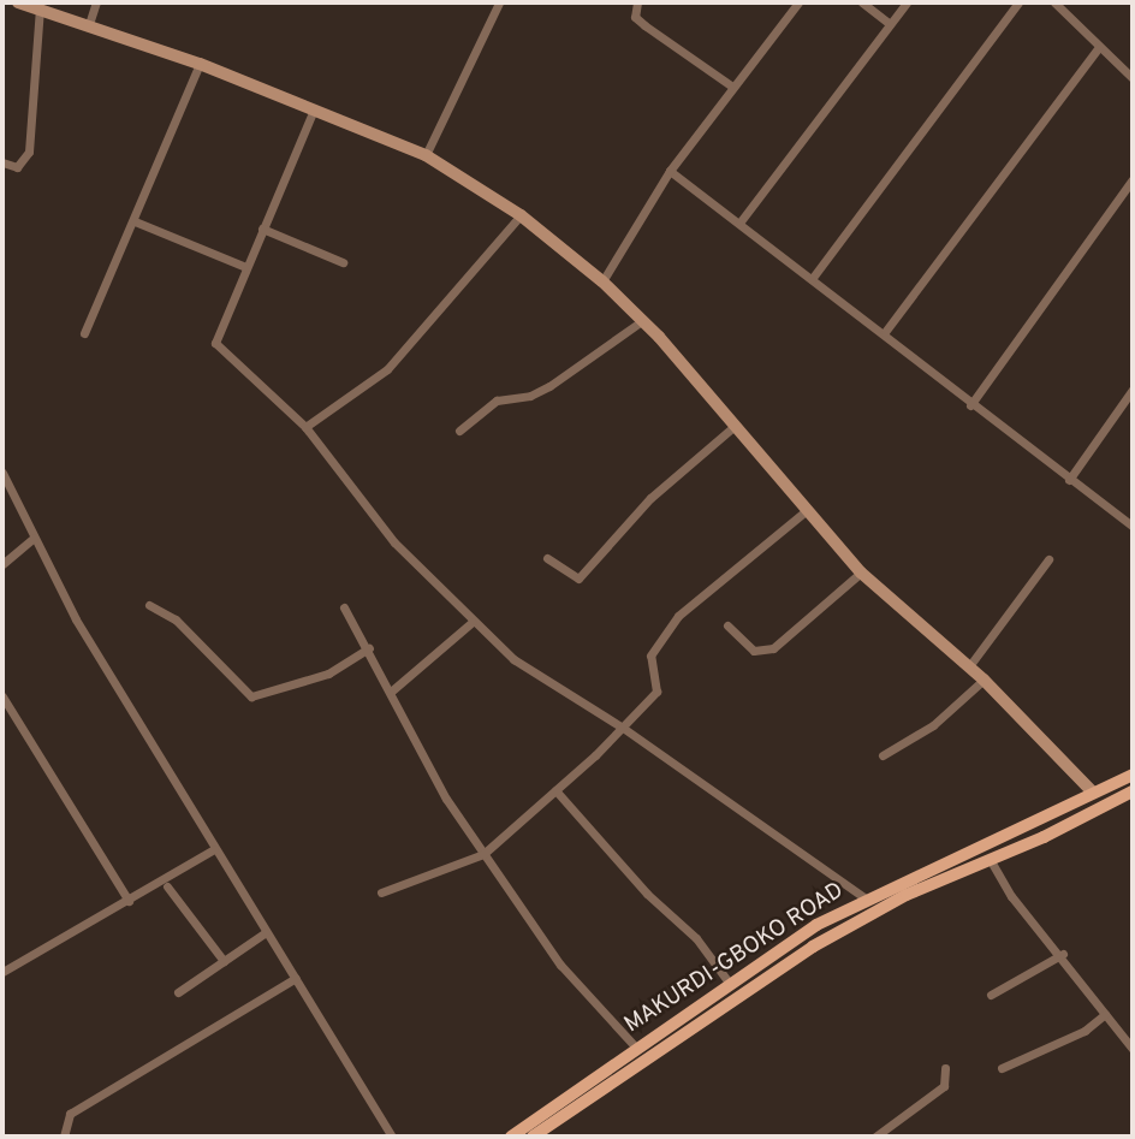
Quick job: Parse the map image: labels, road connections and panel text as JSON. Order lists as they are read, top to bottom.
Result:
{
  "streets": {
    "main road": ["MAKURDI-GBOKO ROAD"]
  }
}
